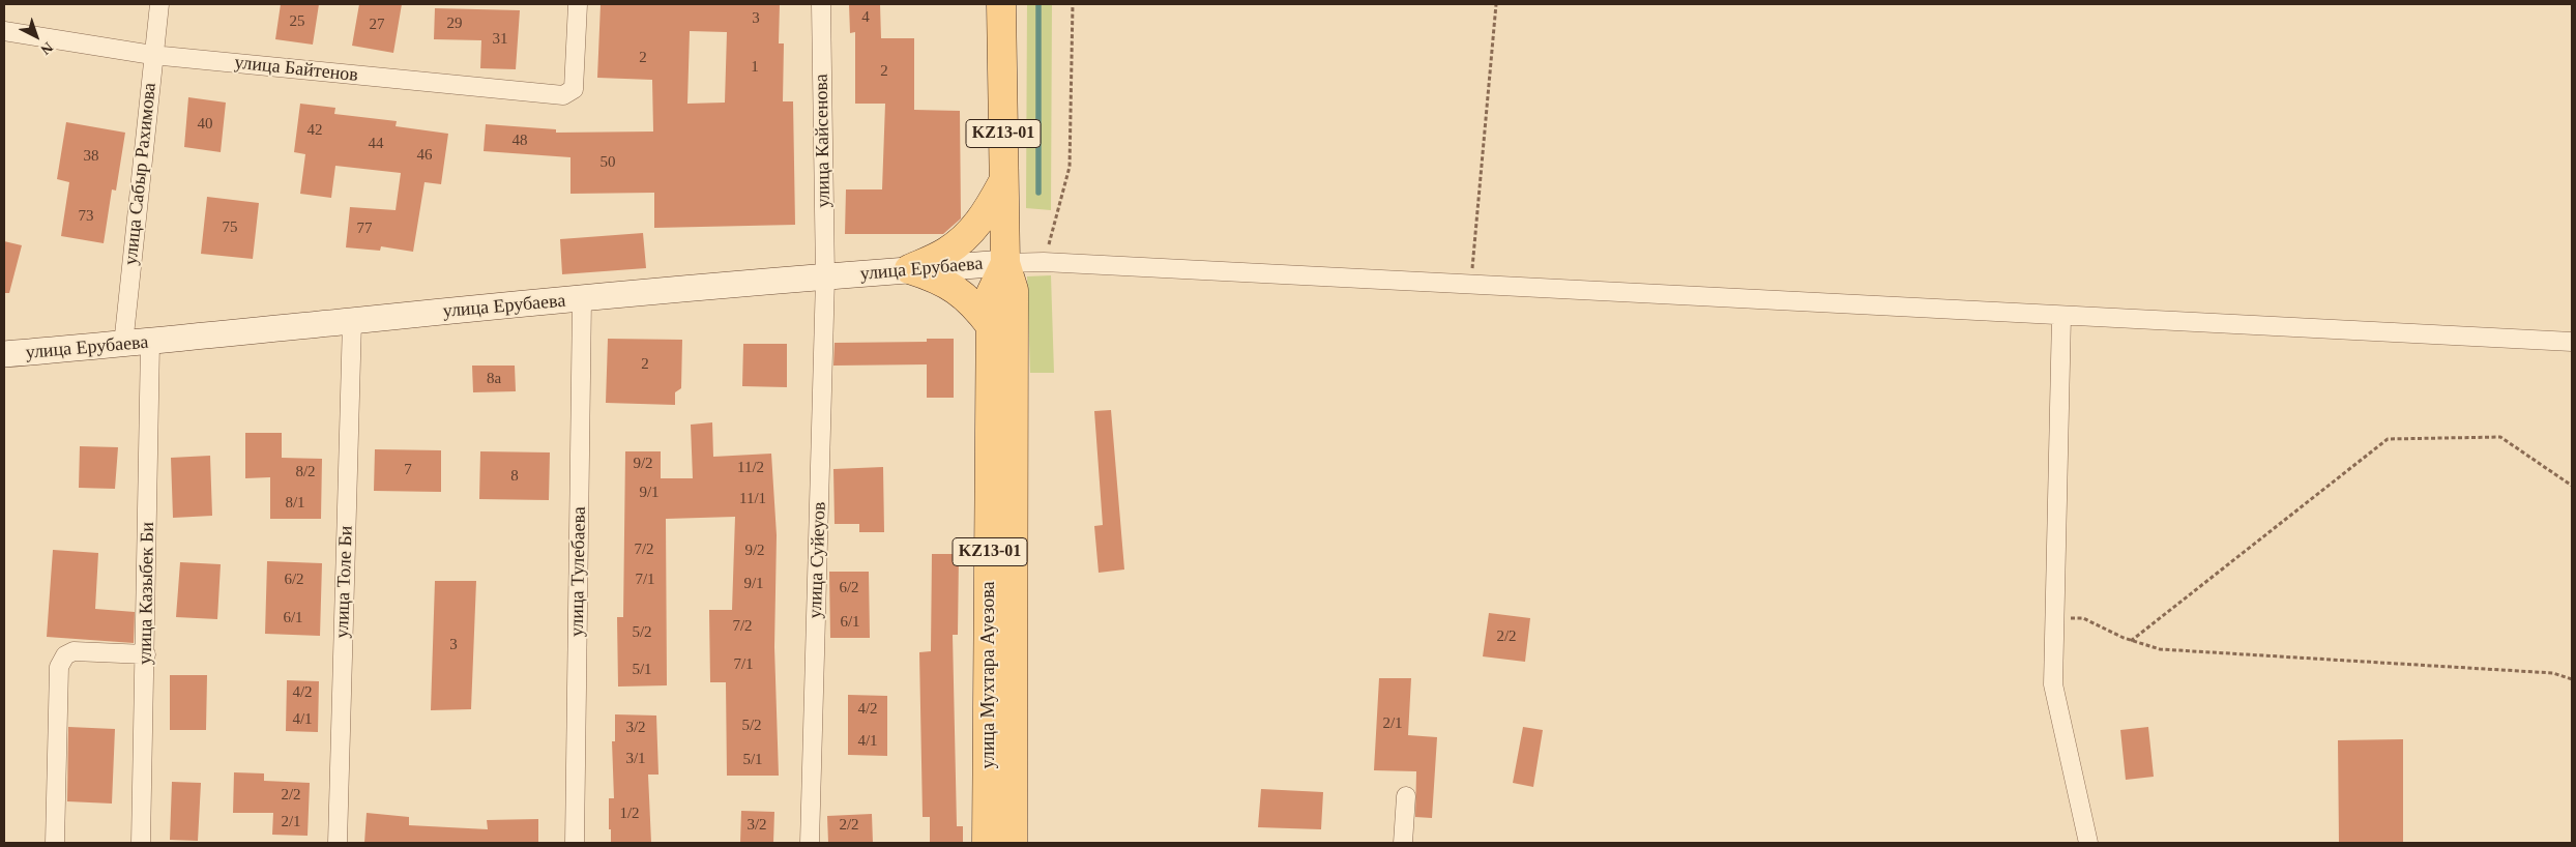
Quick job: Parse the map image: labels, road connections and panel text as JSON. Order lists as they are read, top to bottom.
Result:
{
  "streets": {
    "main road": ["KZ13-01", "улица Мухтара Ауезова"],
    "street": [
      "улица Байтенов",
      "улица Кайсенова",
      "улица Сабыр Рахимова",
      "улица Ерубаева",
      "улица Суйеуов",
      "улица Тулебаева",
      "улица Толе Би",
      "улица Казыбек Би"
    ]
  },
  "crossings": [
    ["улица Байтенов", "улица Сабыр Рахимова"],
    ["улица Кайсенова", "улица Ерубаева"],
    ["улица Кайсенова", "улица Суйеуов"],
    ["улица Сабыр Рахимова", "улица Ерубаева"],
    ["улица Ерубаева", "улица Суйеуов"],
    ["улица Ерубаева", "улица Тулебаева"],
    ["улица Ерубаева", "улица Толе Би"],
    ["улица Ерубаева", "улица Казыбек Би"],
    ["улица Ерубаева", "улица Мухтара Ауезова"]
  ],
  "house_numbers": [
    "4",
    "3",
    "25",
    "29",
    "27",
    "31",
    "2",
    "1",
    "2",
    "40",
    "42",
    "48",
    "44",
    "46",
    "38",
    "50",
    "73",
    "75",
    "77",
    "2",
    "8а",
    "9/2",
    "11/2",
    "7",
    "8/2",
    "8",
    "9/1",
    "11/1",
    "8/1",
    "7/2",
    "9/2",
    "6/2",
    "7/1",
    "9/1",
    "6/2",
    "6/1",
    "6/1",
    "7/2",
    "5/2",
    "2/2",
    "3",
    "7/1",
    "5/1",
    "4/2",
    "4/2",
    "4/1",
    "2/1",
    "5/2",
    "3/2",
    "4/1",
    "3/1",
    "5/1",
    "2/2",
    "1/2",
    "2/1",
    "3/2",
    "2/2"
  ],
  "north": "bottom right"
}
